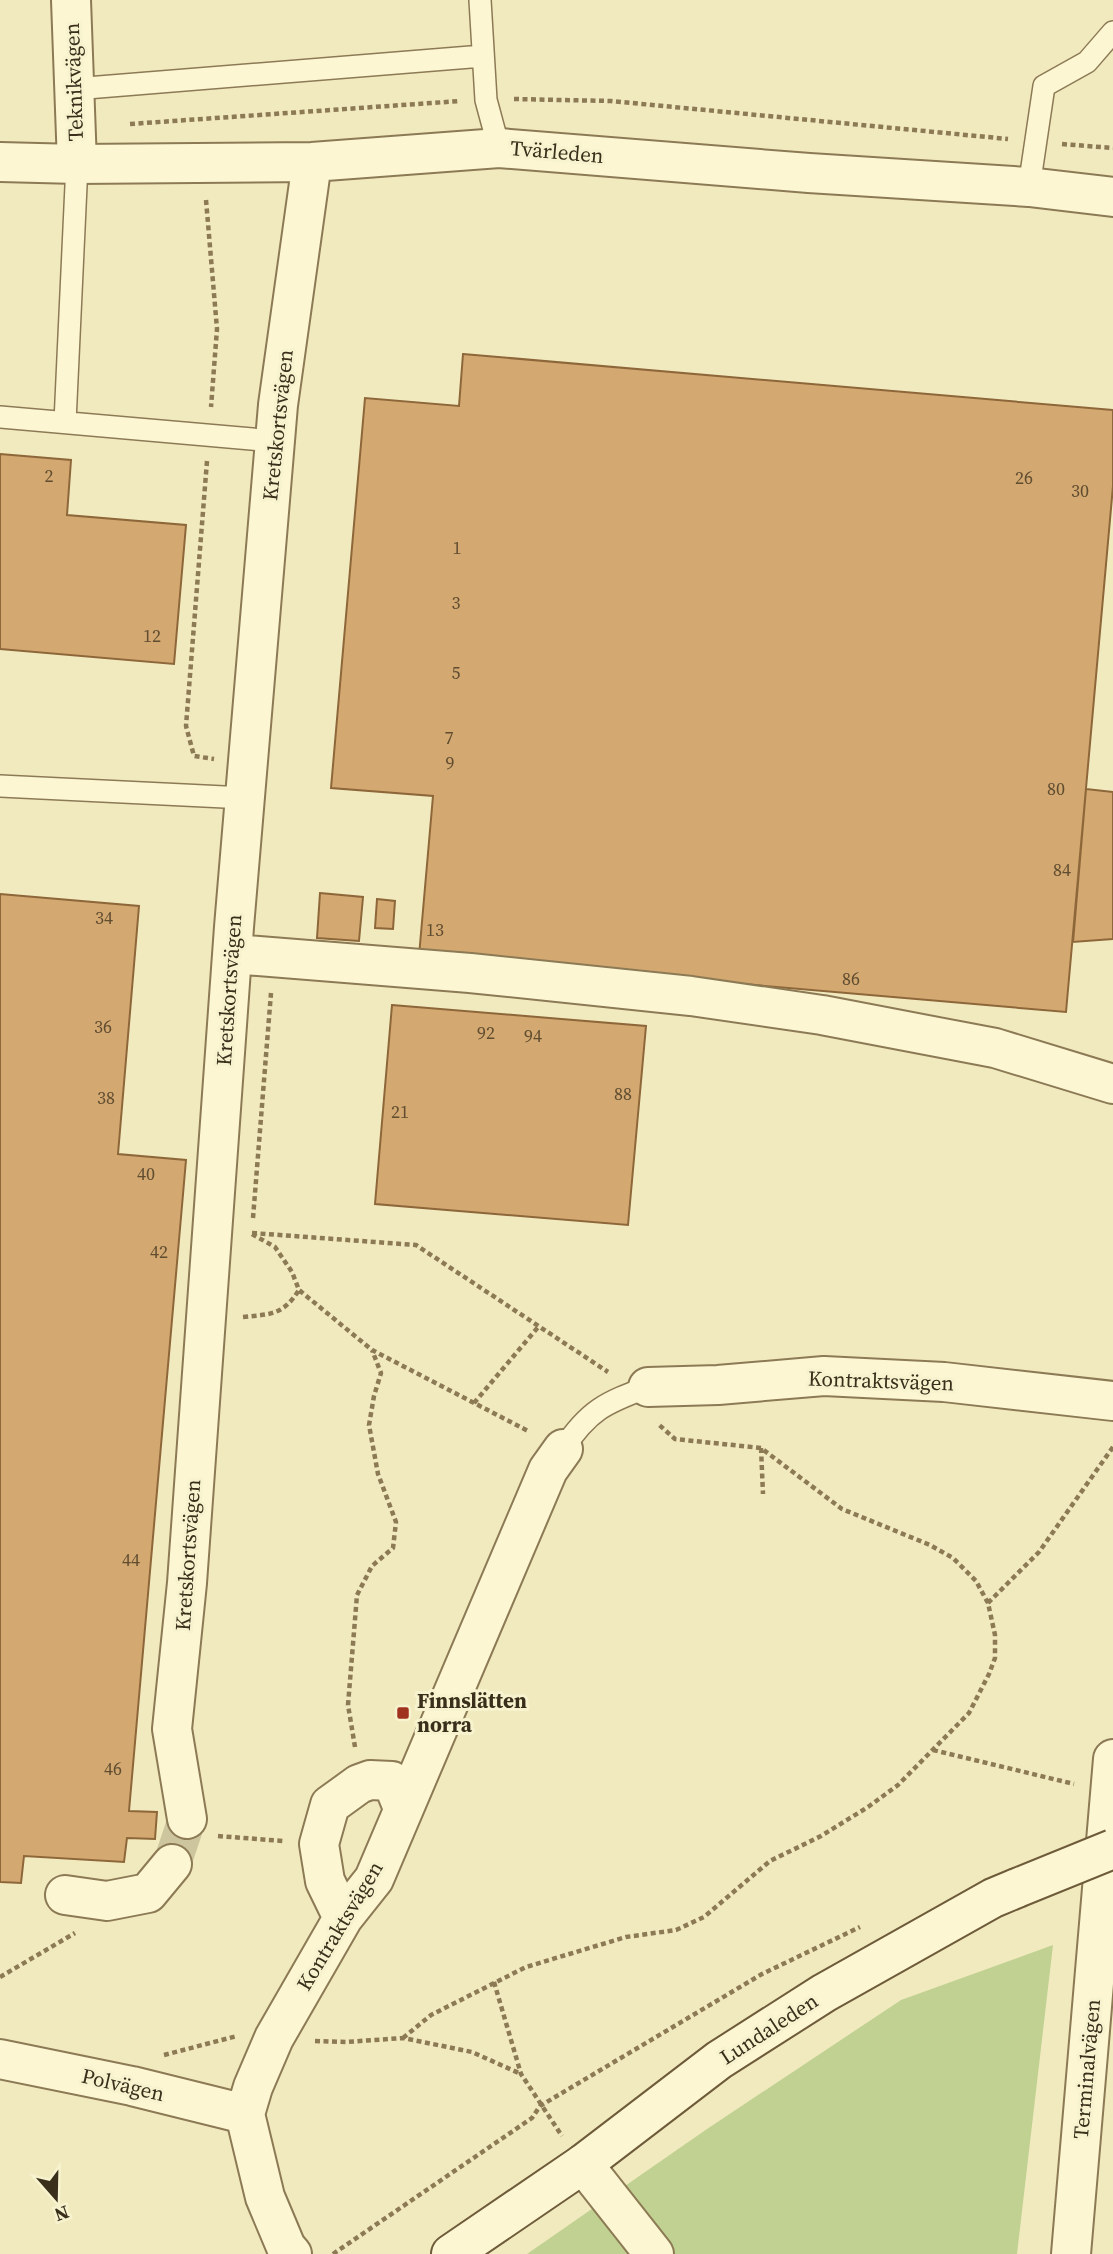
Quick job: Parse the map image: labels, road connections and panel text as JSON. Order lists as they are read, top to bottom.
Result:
{
  "streets": {
    "street": [
      "Teknikvägen",
      "Tvärleden",
      "Kretskortsvägen",
      "Kontraktsvägen",
      "Lundaleden",
      "Terminalvägen",
      "Polvägen"
    ]
  },
  "crossings": [
    ["Teknikvägen", "Tvärleden"],
    ["Tvärleden", "Kretskortsvägen"],
    ["Kontraktsvägen", "Polvägen"]
  ],
  "places": {
    "transit": ["Finnslätten norra"]
  },
  "house_numbers": [
    "2",
    "26",
    "30",
    "1",
    "3",
    "12",
    "5",
    "7",
    "9",
    "80",
    "84",
    "34",
    "13",
    "86",
    "36",
    "92",
    "94",
    "88",
    "38",
    "21",
    "40",
    "42",
    "44",
    "46"
  ],
  "north": "bottom"
}
